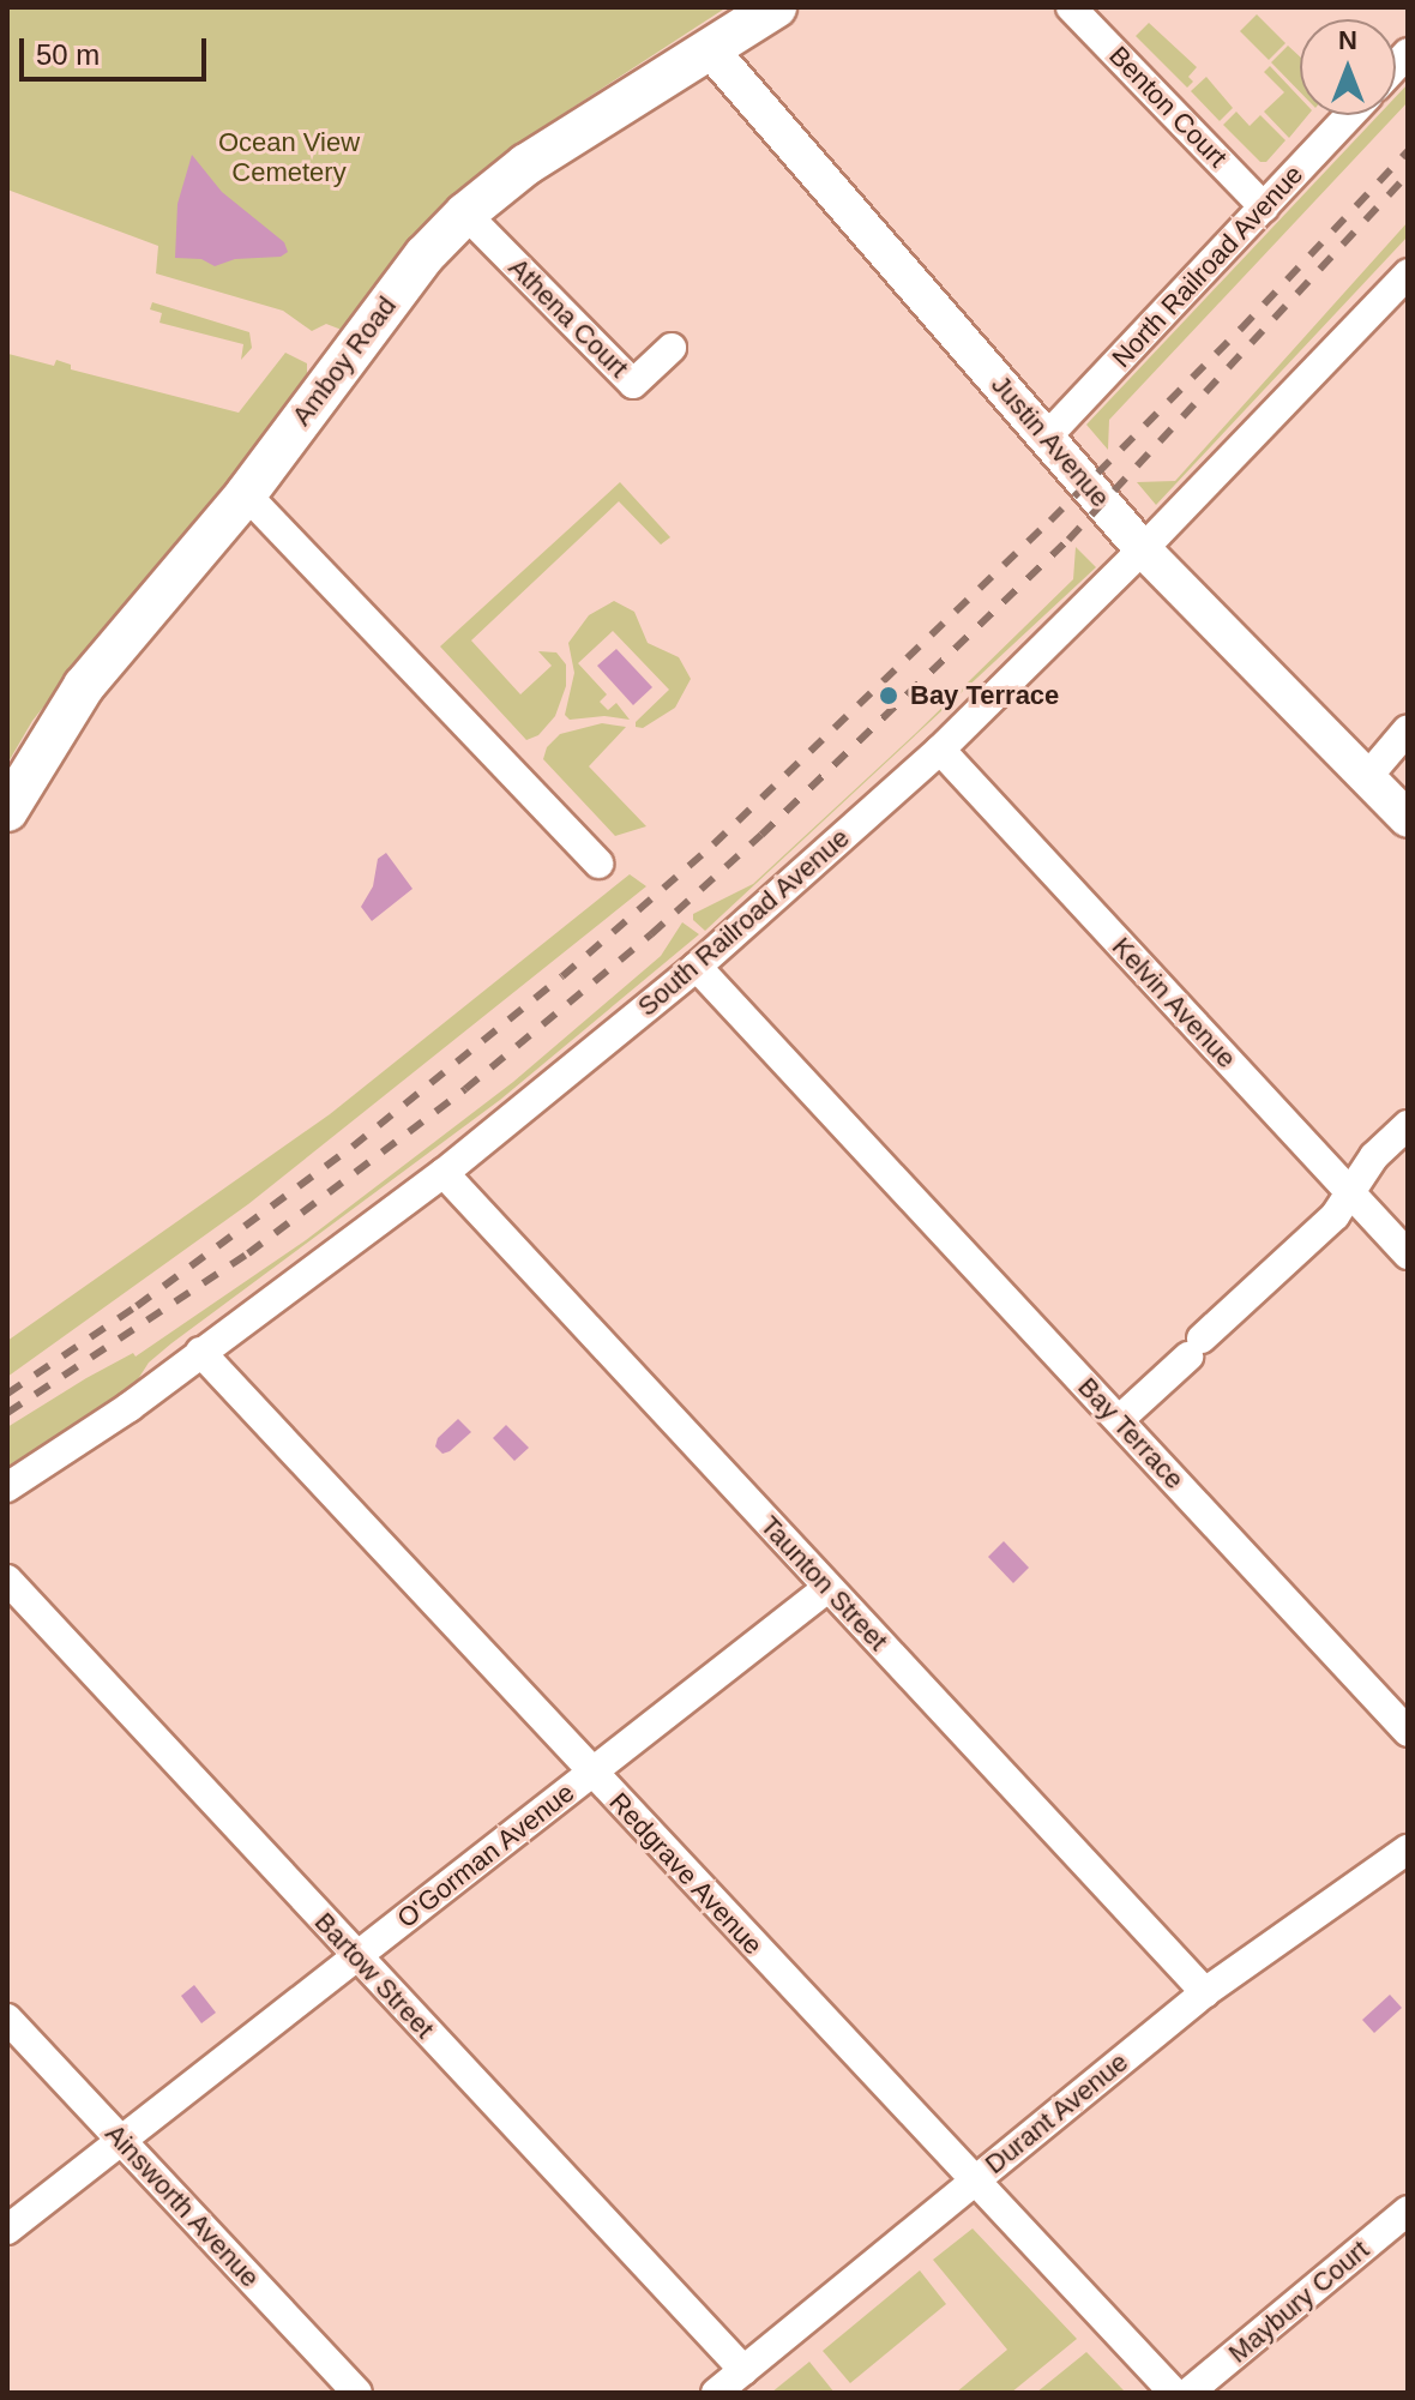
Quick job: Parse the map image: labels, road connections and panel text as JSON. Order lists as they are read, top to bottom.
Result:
{
  "streets": {
    "main road": ["Amboy Road"],
    "street": [
      "Benton Court",
      "North Railroad Avenue",
      "Athena Court",
      "Justin Avenue",
      "South Railroad Avenue",
      "Kelvin Avenue",
      "Bay Terrace",
      "Taunton Street",
      "O'Gorman Avenue",
      "Redgrave Avenue",
      "Bartow Street",
      "Durant Avenue",
      "Ainsworth Avenue",
      "Maybury Court"
    ]
  },
  "crossings": [
    ["Benton Court", "North Railroad Avenue"],
    ["North Railroad Avenue", "Justin Avenue"],
    ["Athena Court", "Amboy Road"],
    ["Amboy Road", "Justin Avenue"],
    ["Justin Avenue", "South Railroad Avenue"],
    ["South Railroad Avenue", "Kelvin Avenue"],
    ["South Railroad Avenue", "Bay Terrace"],
    ["South Railroad Avenue", "Taunton Street"],
    ["South Railroad Avenue", "Redgrave Avenue"],
    ["Taunton Street", "O'Gorman Avenue"],
    ["Taunton Street", "Durant Avenue"],
    ["O'Gorman Avenue", "Redgrave Avenue"],
    ["O'Gorman Avenue", "Bartow Street"],
    ["O'Gorman Avenue", "Ainsworth Avenue"],
    ["Redgrave Avenue", "Durant Avenue"],
    ["Bartow Street", "Durant Avenue"]
  ],
  "parks": ["Ocean View Cemetery"],
  "places": ["Bay Terrace"],
  "scale_bar": "50 m",
  "north": "top"
}
